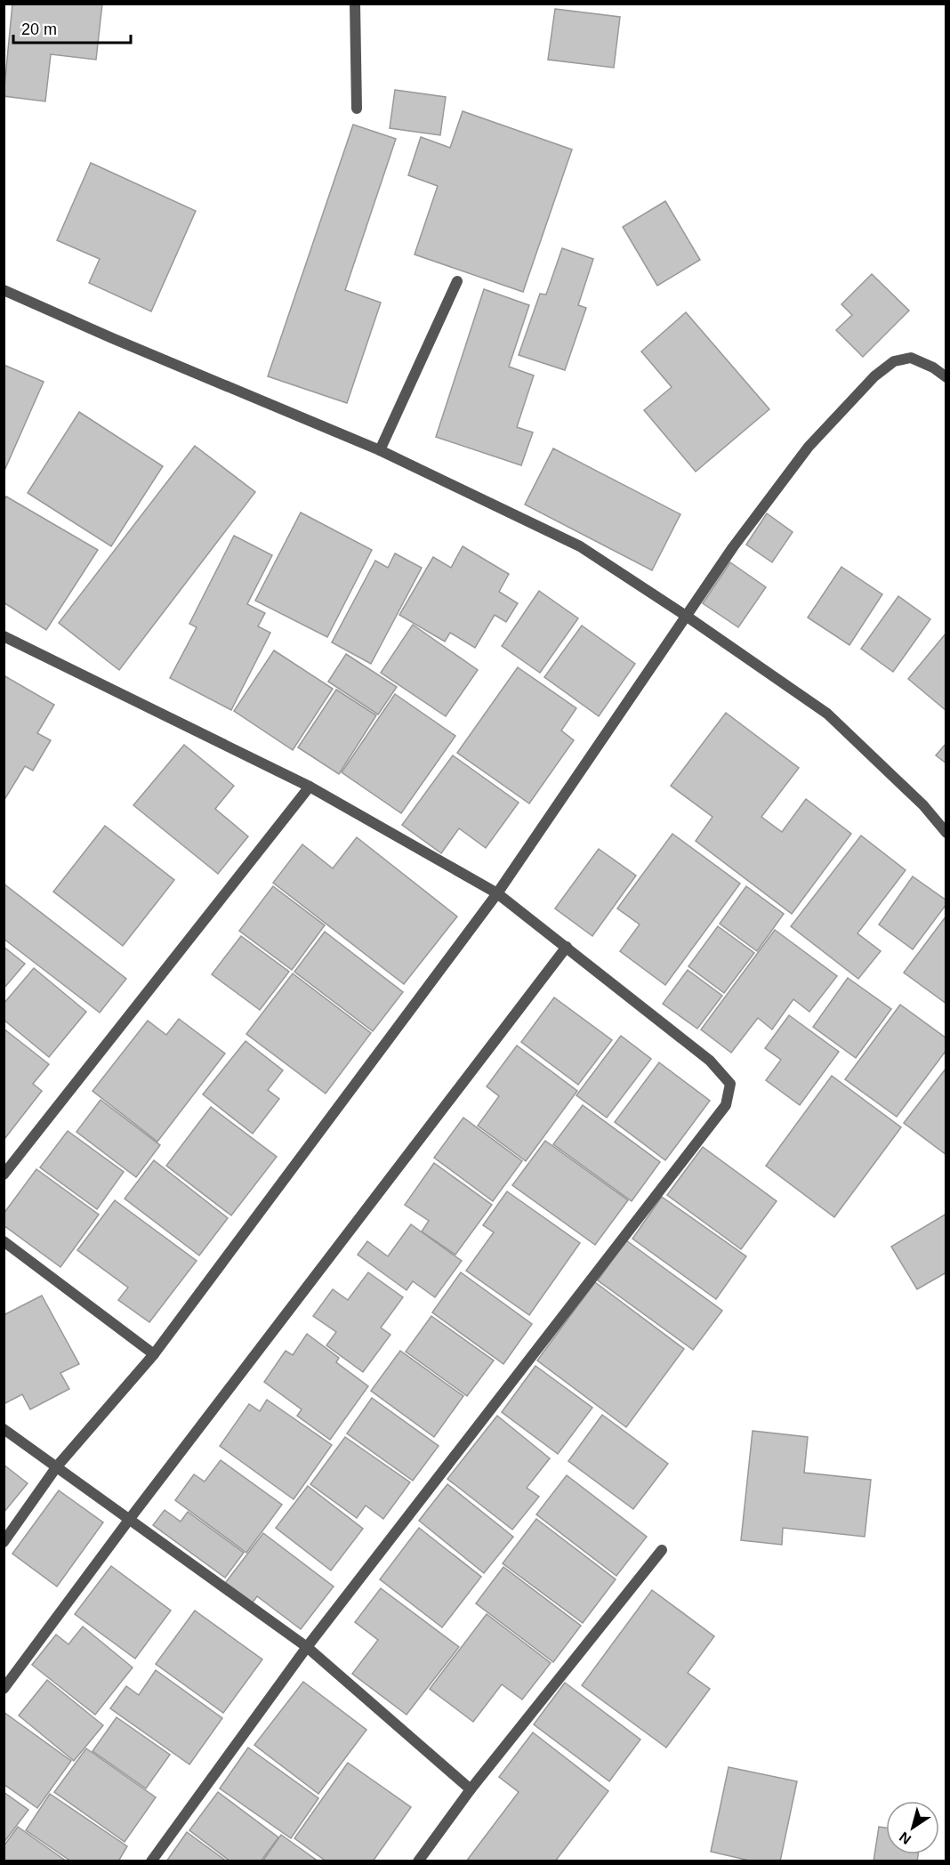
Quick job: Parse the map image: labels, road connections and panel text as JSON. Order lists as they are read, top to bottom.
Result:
{
  "scale_bar": "20 m",
  "north": "bottom left"
}
